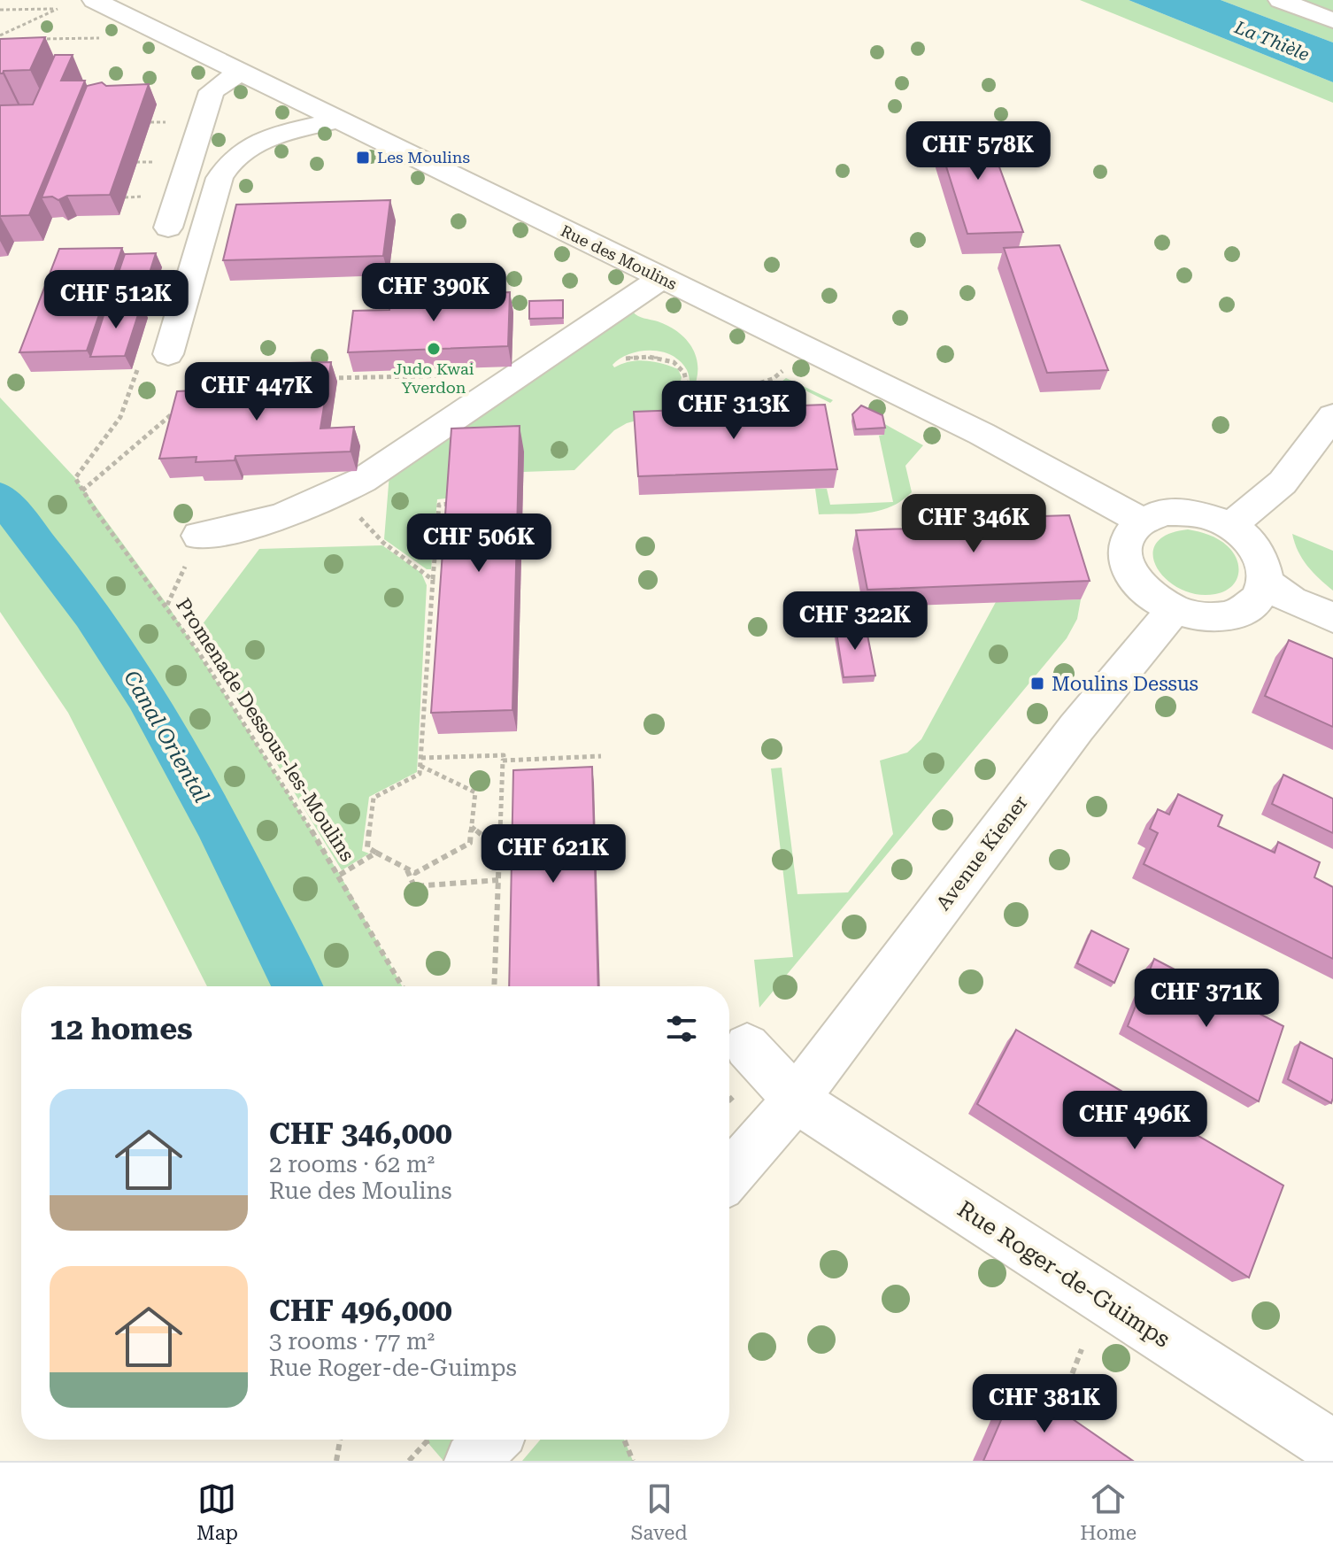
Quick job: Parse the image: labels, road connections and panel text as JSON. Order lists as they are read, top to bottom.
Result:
{
  "streets": {
    "street": ["Rue des Moulins", "Avenue Kiener", "Rue Roger-de-Guimps"],
    "path": ["Promenade Dessous-les-Moulins"]
  },
  "crossings": [
    ["Rue des Moulins", "Avenue Kiener"],
    ["Avenue Kiener", "Rue Roger-de-Guimps"]
  ],
  "water": ["La Thièle", "Canal Oriental"],
  "places": {
    "transit": ["Les Moulins", "Moulins Dessus"],
    "other": ["Judo Kwai Yverdon"]
  },
  "page": {
    "price": [
      "CHF 578K",
      "CHF 390K",
      "CHF 512K",
      "CHF 447K",
      "CHF 313K",
      "CHF 346K",
      "CHF 506K",
      "CHF 322K",
      "CHF 621K",
      "CHF 371K",
      "CHF 496K",
      "CHF 381K"
    ],
    "heading": "12 homes",
    "list": [
      {
        "name": "CHF 346,000",
        "note": "2 rooms · 62 m² · Rue des Moulins"
      },
      {
        "name": "CHF 496,000",
        "note": "3 rooms · 77 m² · Rue Roger-de-Guimps"
      }
    ],
    "tabs": ["Map", "Saved", "Home"]
  }
}
